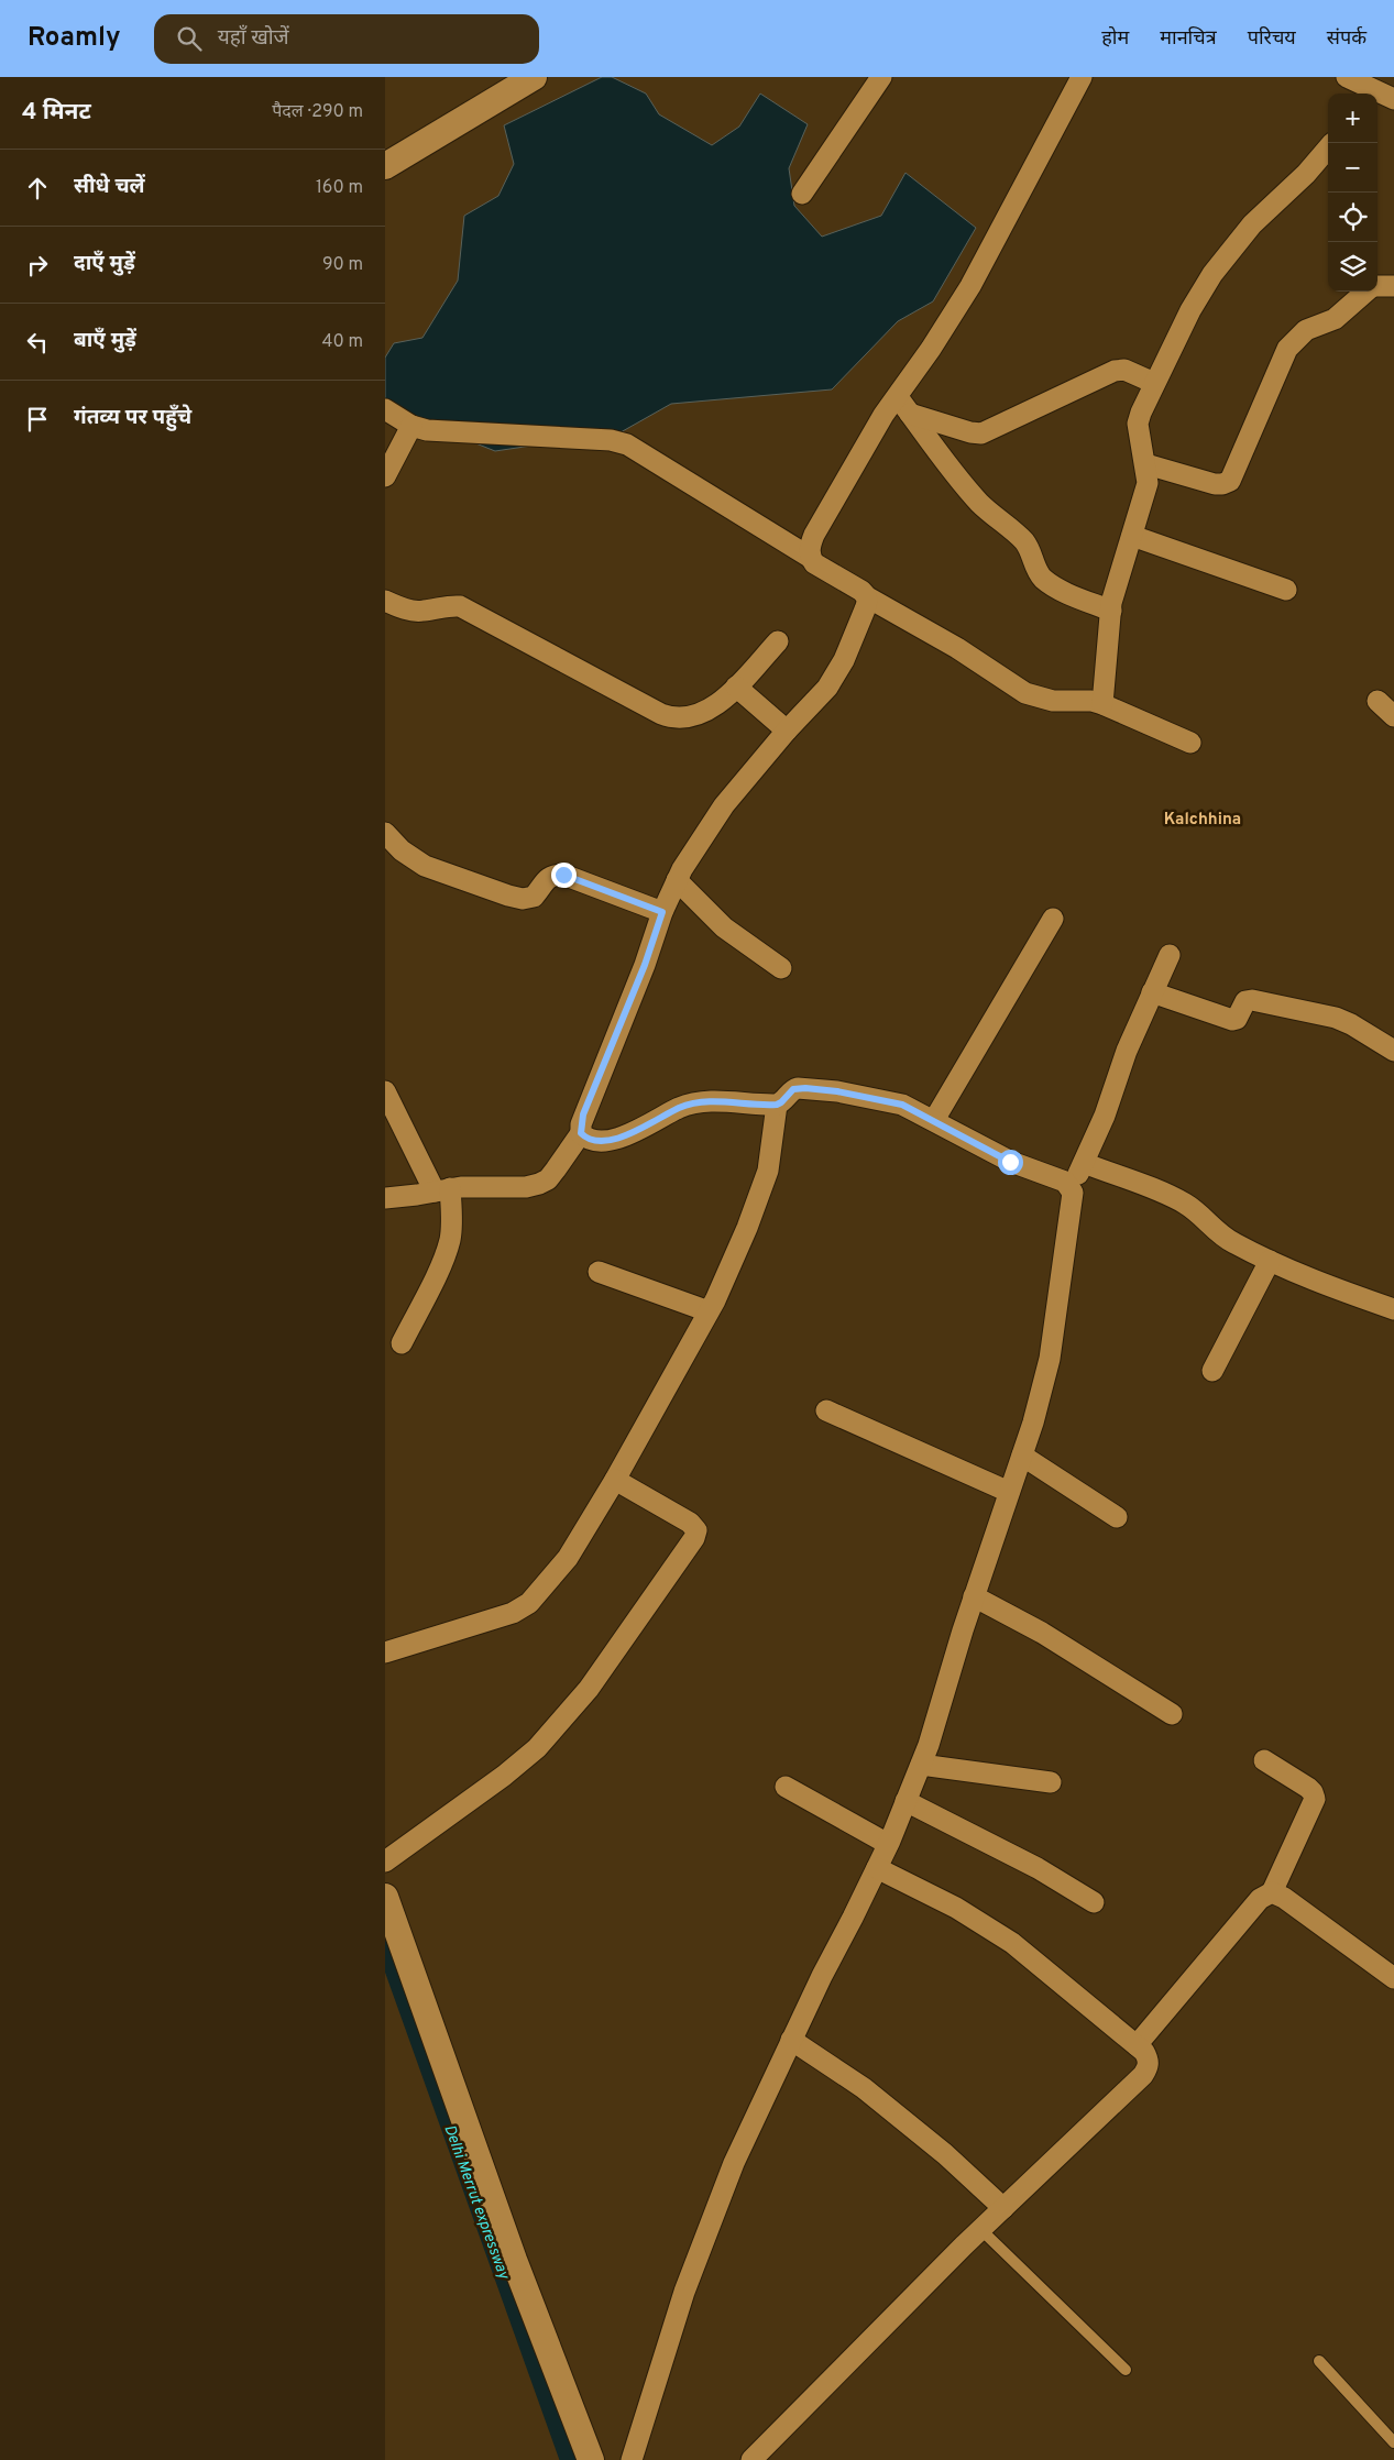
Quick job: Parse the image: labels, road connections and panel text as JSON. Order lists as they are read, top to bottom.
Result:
{
  "districts": ["Kalchhina"],
  "water": ["Delhi Merrut expressway"],
  "page": {
    "header": "Roamly",
    "search": "यहाँ खोजें",
    "nav": [
      "होम",
      "मानचित्र",
      "परिचय",
      "संपर्क"
    ],
    "heading": ["4 मिनट", "पैदल · 290 m"],
    "map_buttons": ["+", "−"],
    "list": [
      ["सीधे चलें", "160 m"],
      ["दाएँ मुड़ें", "90 m"],
      ["बाएँ मुड़ें", "40 m"],
      "गंतव्य पर पहुँचे"
    ]
  }
}
